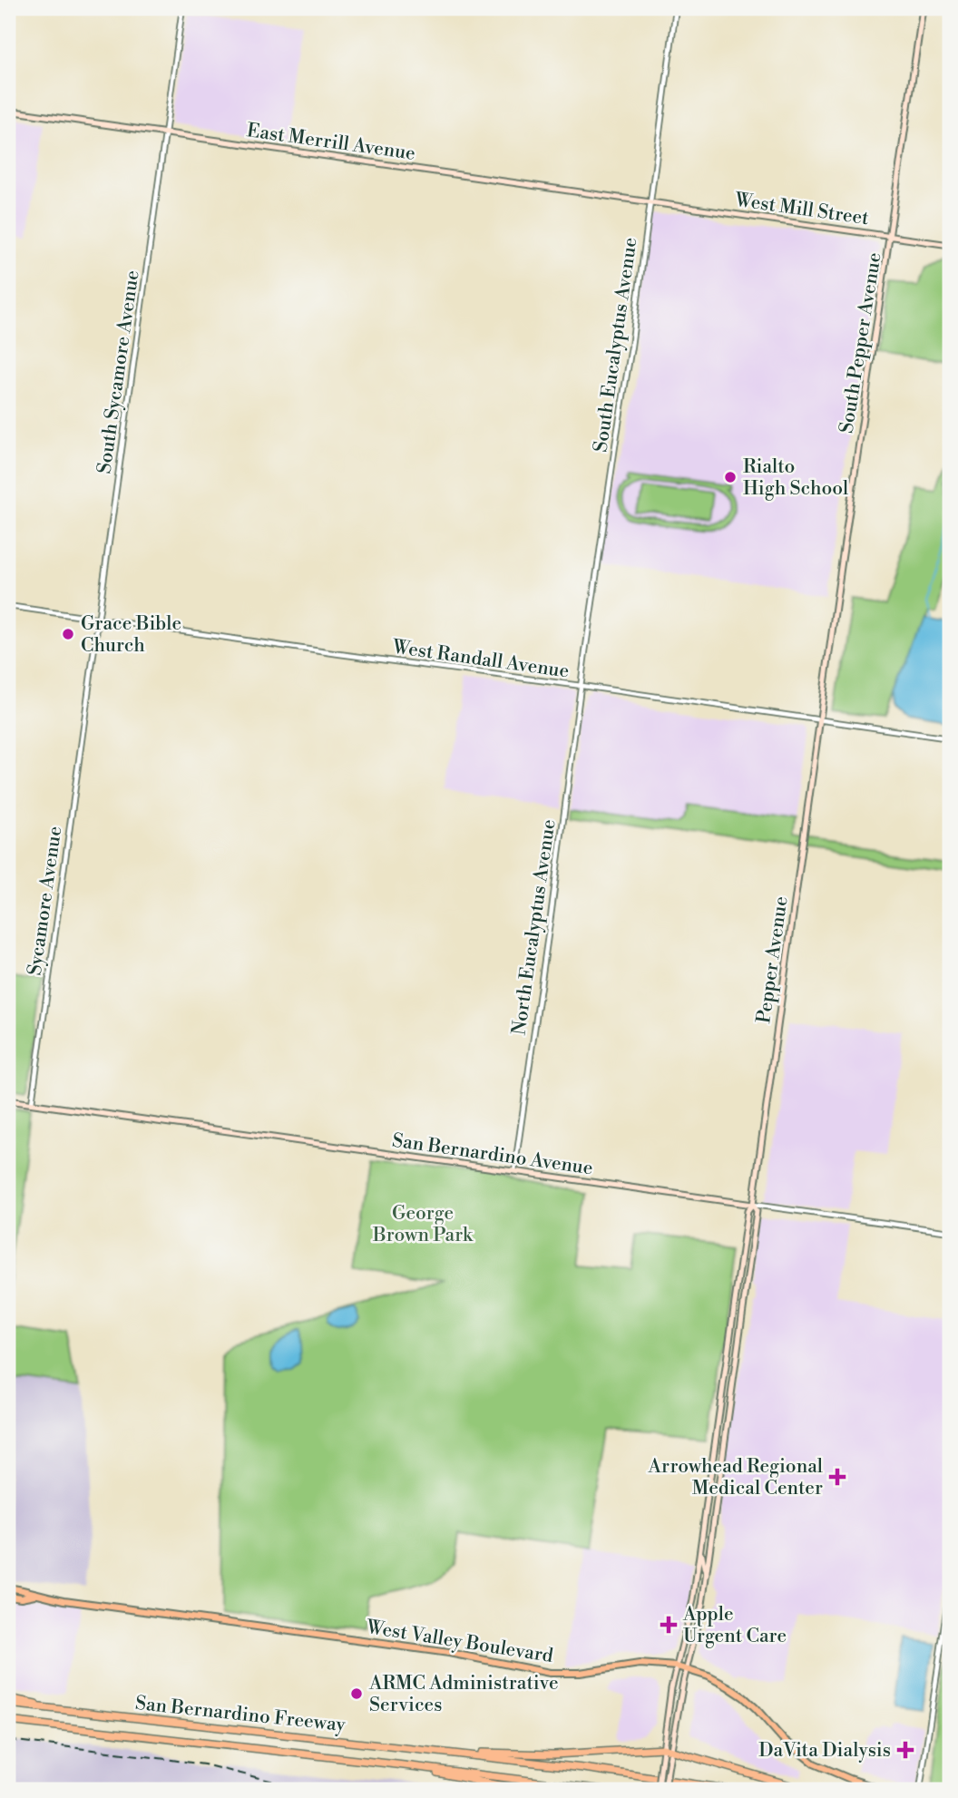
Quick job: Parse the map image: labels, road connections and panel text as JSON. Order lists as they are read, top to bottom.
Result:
{
  "streets": {
    "highway": ["San Bernardino Freeway"],
    "main road": [
      "East Merrill Avenue",
      "West Mill Street",
      "South Pepper Avenue",
      "Pepper Avenue",
      "San Bernardino Avenue",
      "West Valley Boulevard"
    ],
    "street": [
      "South Eucalyptus Avenue",
      "South Sycamore Avenue",
      "West Randall Avenue",
      "Sycamore Avenue",
      "North Eucalyptus Avenue"
    ]
  },
  "crossings": [
    ["East Merrill Avenue", "West Mill Street"],
    ["East Merrill Avenue", "South Eucalyptus Avenue"],
    ["East Merrill Avenue", "South Sycamore Avenue"],
    ["West Mill Street", "South Pepper Avenue"],
    ["West Mill Street", "South Eucalyptus Avenue"],
    ["South Pepper Avenue", "West Randall Avenue"],
    ["South Pepper Avenue", "Pepper Avenue"],
    ["South Eucalyptus Avenue", "West Randall Avenue"],
    ["South Eucalyptus Avenue", "North Eucalyptus Avenue"],
    ["South Sycamore Avenue", "West Randall Avenue"],
    ["South Sycamore Avenue", "Sycamore Avenue"],
    ["West Randall Avenue", "North Eucalyptus Avenue"],
    ["West Randall Avenue", "Pepper Avenue"],
    ["Sycamore Avenue", "San Bernardino Avenue"],
    ["North Eucalyptus Avenue", "San Bernardino Avenue"],
    ["Pepper Avenue", "San Bernardino Avenue"],
    ["Pepper Avenue", "West Valley Boulevard"]
  ],
  "parks": ["George Brown Park"],
  "places": {
    "other": ["Rialto High School", "Grace Bible Church", "ARMC Administrative Services"],
    "health": ["Arrowhead Regional Medical Center", "Apple Urgent Care", "DaVita Dialysis"]
  }
}
